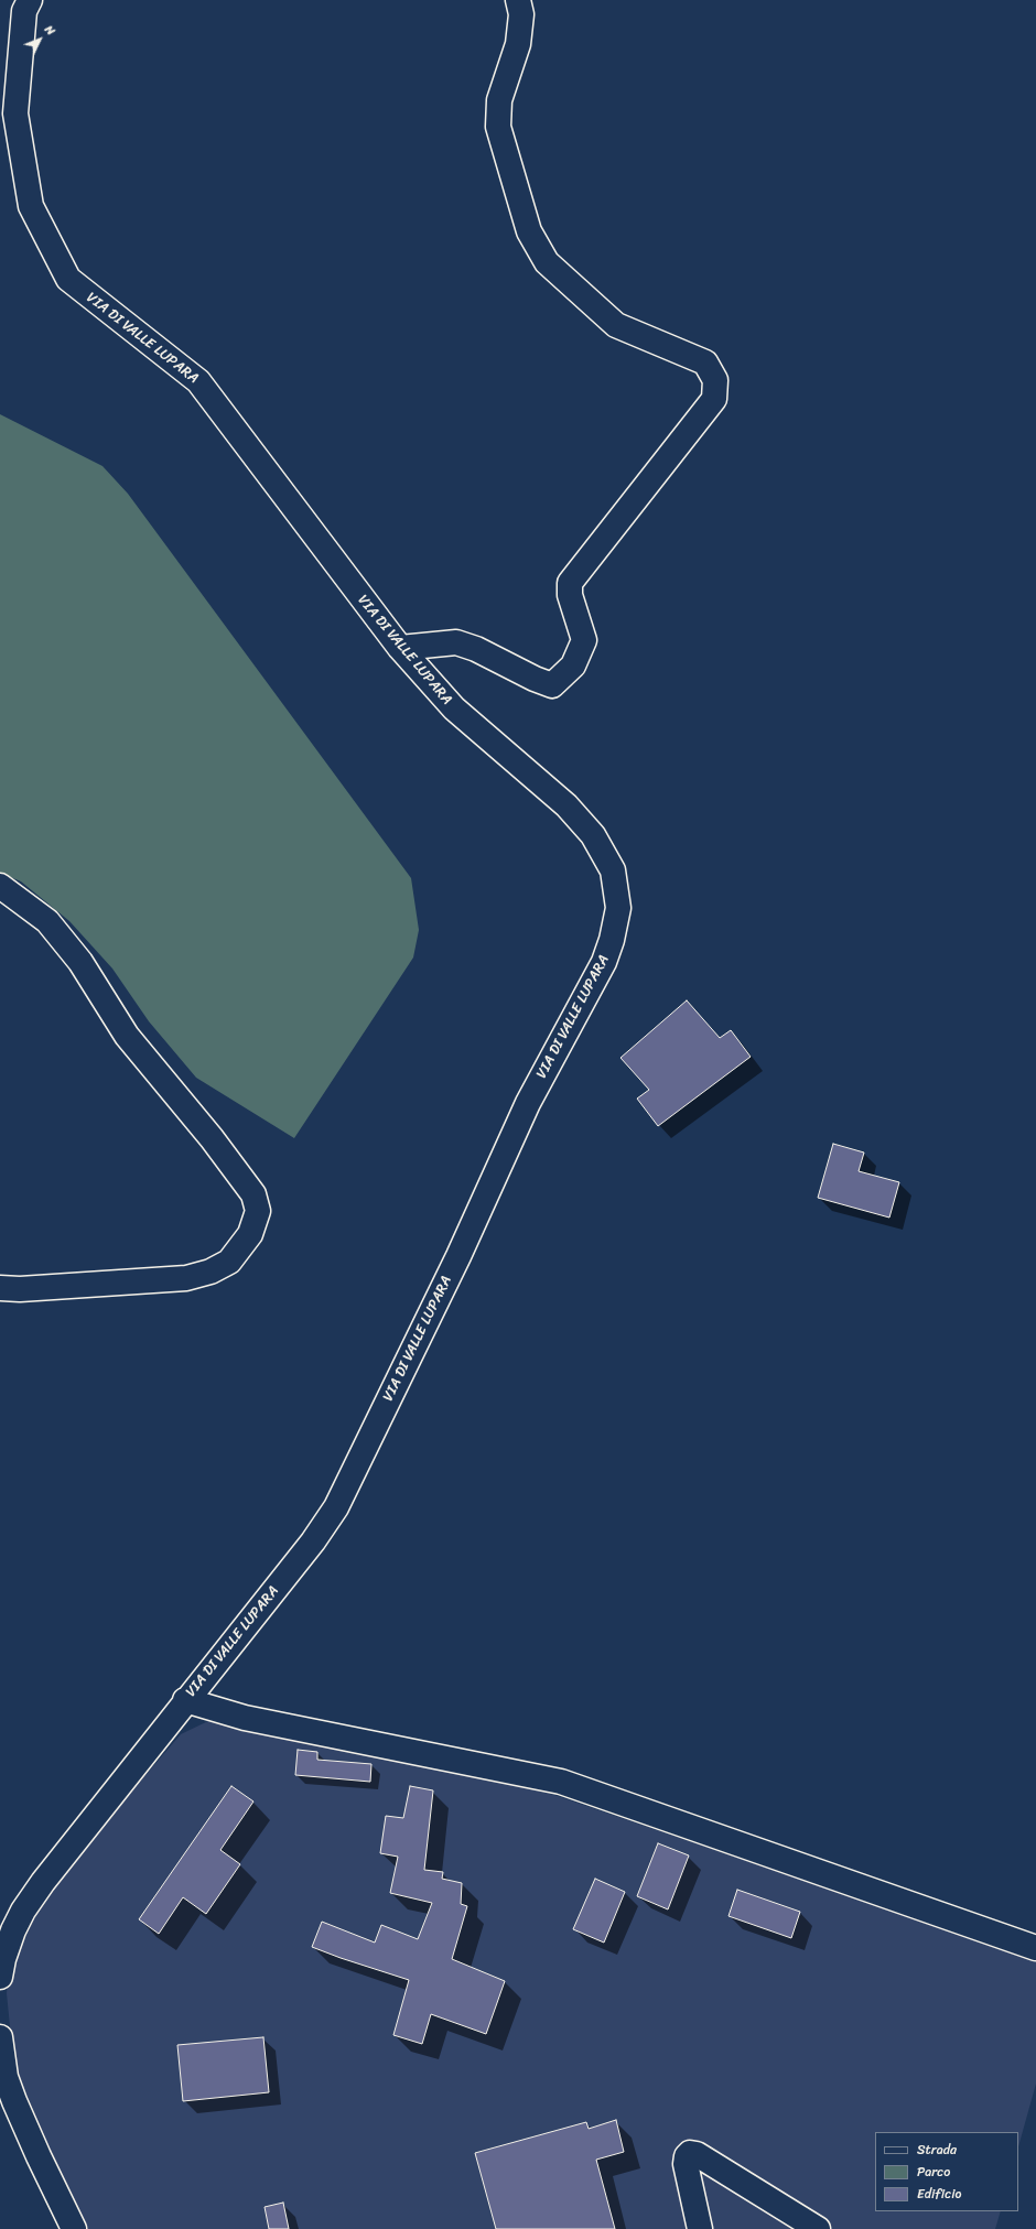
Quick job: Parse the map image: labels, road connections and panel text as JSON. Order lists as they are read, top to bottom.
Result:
{
  "streets": {
    "street": ["VIA DI VALLE LUPARA"]
  },
  "legend": ["Strada", "Parco", "Edificio"],
  "north": "top right"
}
